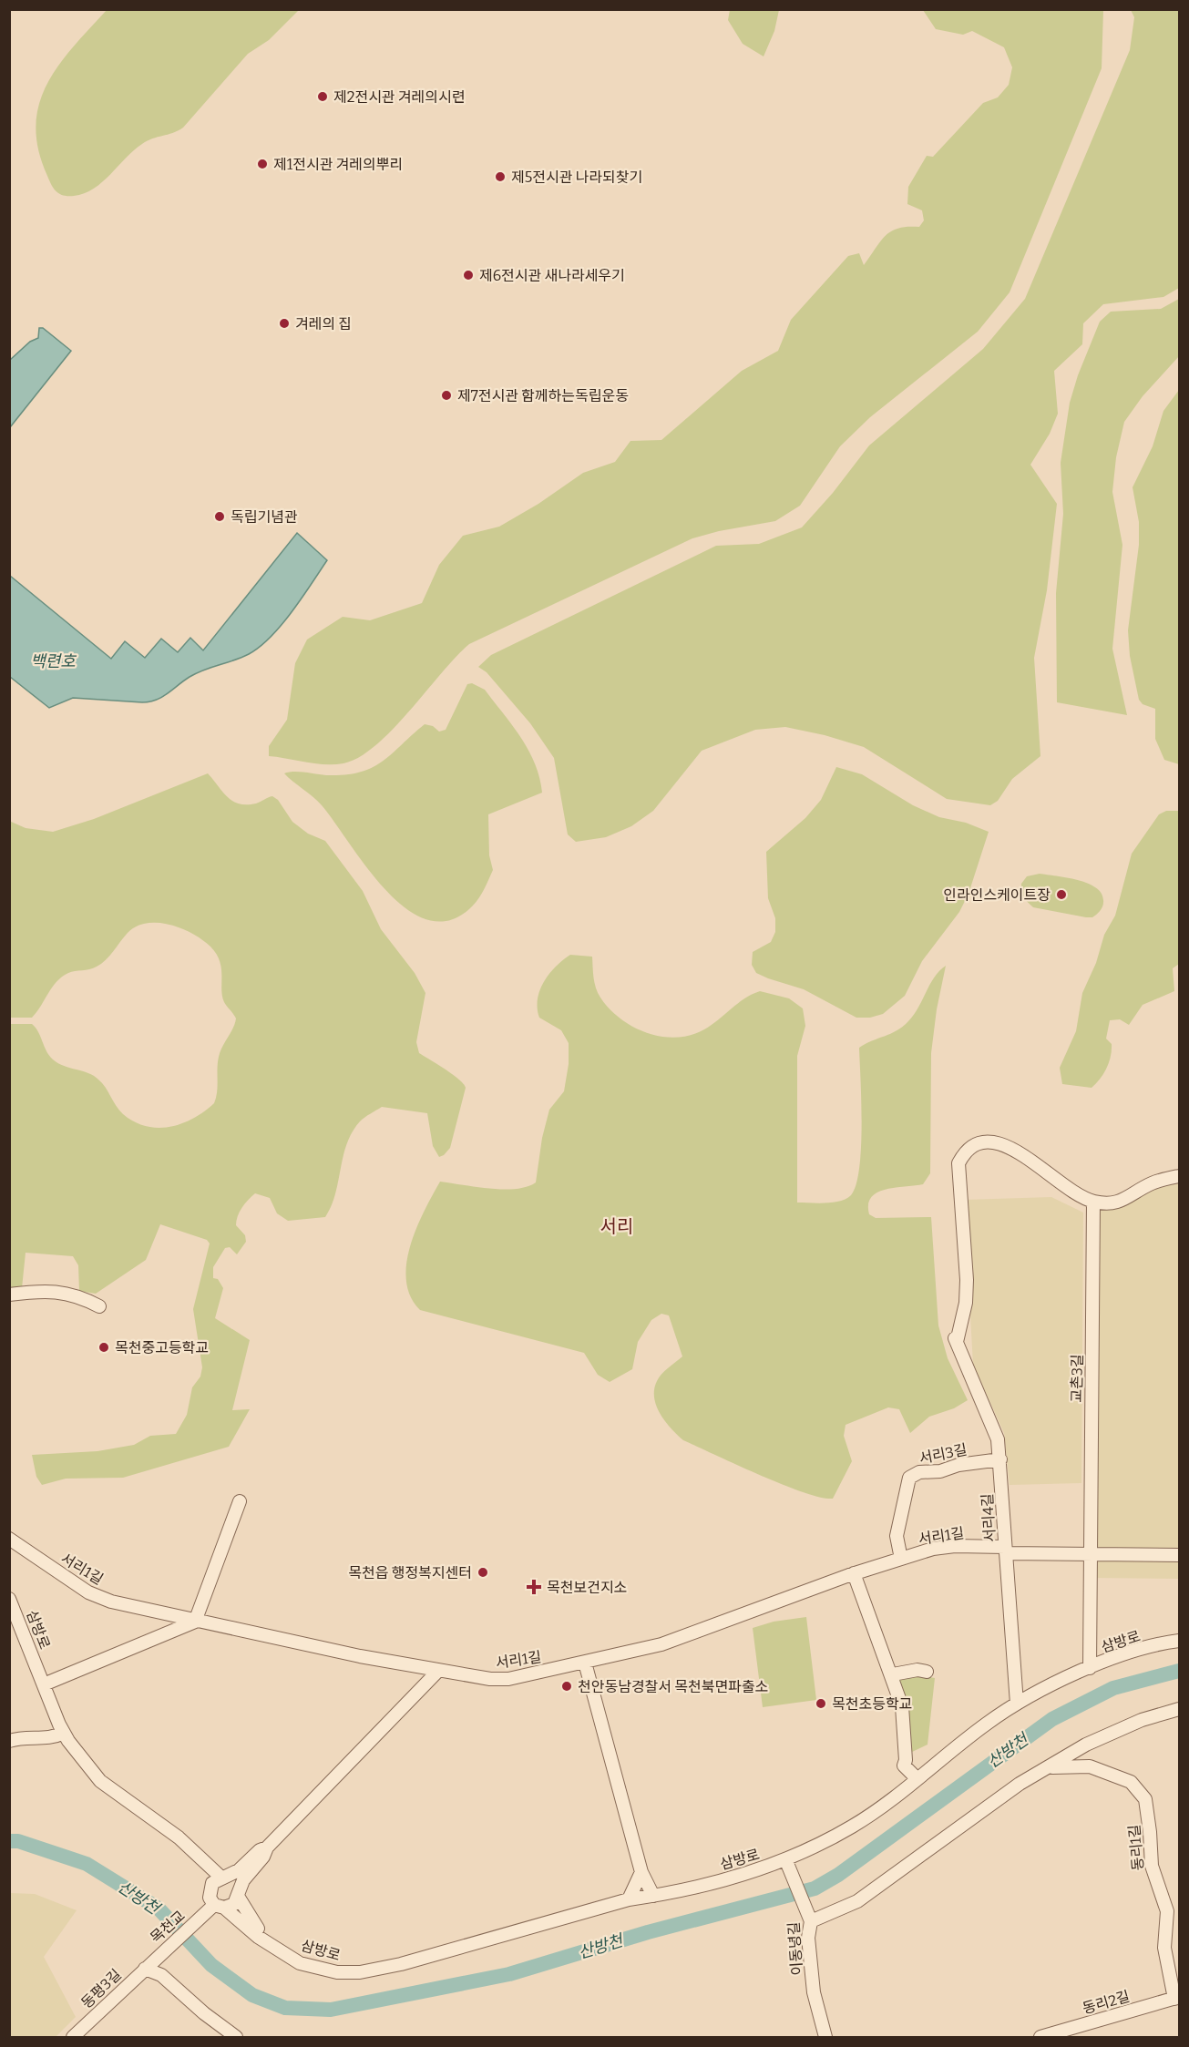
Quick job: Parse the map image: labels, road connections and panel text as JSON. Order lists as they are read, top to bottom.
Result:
{
  "streets": {
    "street": [
      "교촌3길",
      "서리3길",
      "서리4길",
      "서리1길",
      "삼방로",
      "동리1길",
      "목천교",
      "이동녕길",
      "동평3길",
      "동리2길"
    ]
  },
  "crossings": [
    ["교촌3길", "서리4길"],
    ["교촌3길", "서리1길"],
    ["서리3길", "서리4길"],
    ["서리3길", "서리1길"],
    ["서리4길", "서리1길"],
    ["서리4길", "삼방로"],
    ["삼방로", "목천교"],
    ["삼방로", "이동녕길"],
    ["동리1길", "이동녕길"],
    ["동리1길", "동리2길"],
    ["목천교", "동평3길"]
  ],
  "districts": ["서리"],
  "water": ["백련호", "산방천"],
  "places": {
    "other": [
      "제2전시관 겨레의시련",
      "제1전시관 겨레의뿌리",
      "제5전시관 나라되찾기",
      "제6전시관 새나라세우기",
      "겨레의 집",
      "제7전시관 함께하는독립운동",
      "독립기념관",
      "인라인스케이트장",
      "목천중고등학교",
      "목천읍 행정복지센터",
      "천안동남경찰서 목천북면파출소",
      "목천초등학교"
    ],
    "health": ["목천보건지소"]
  }
}
